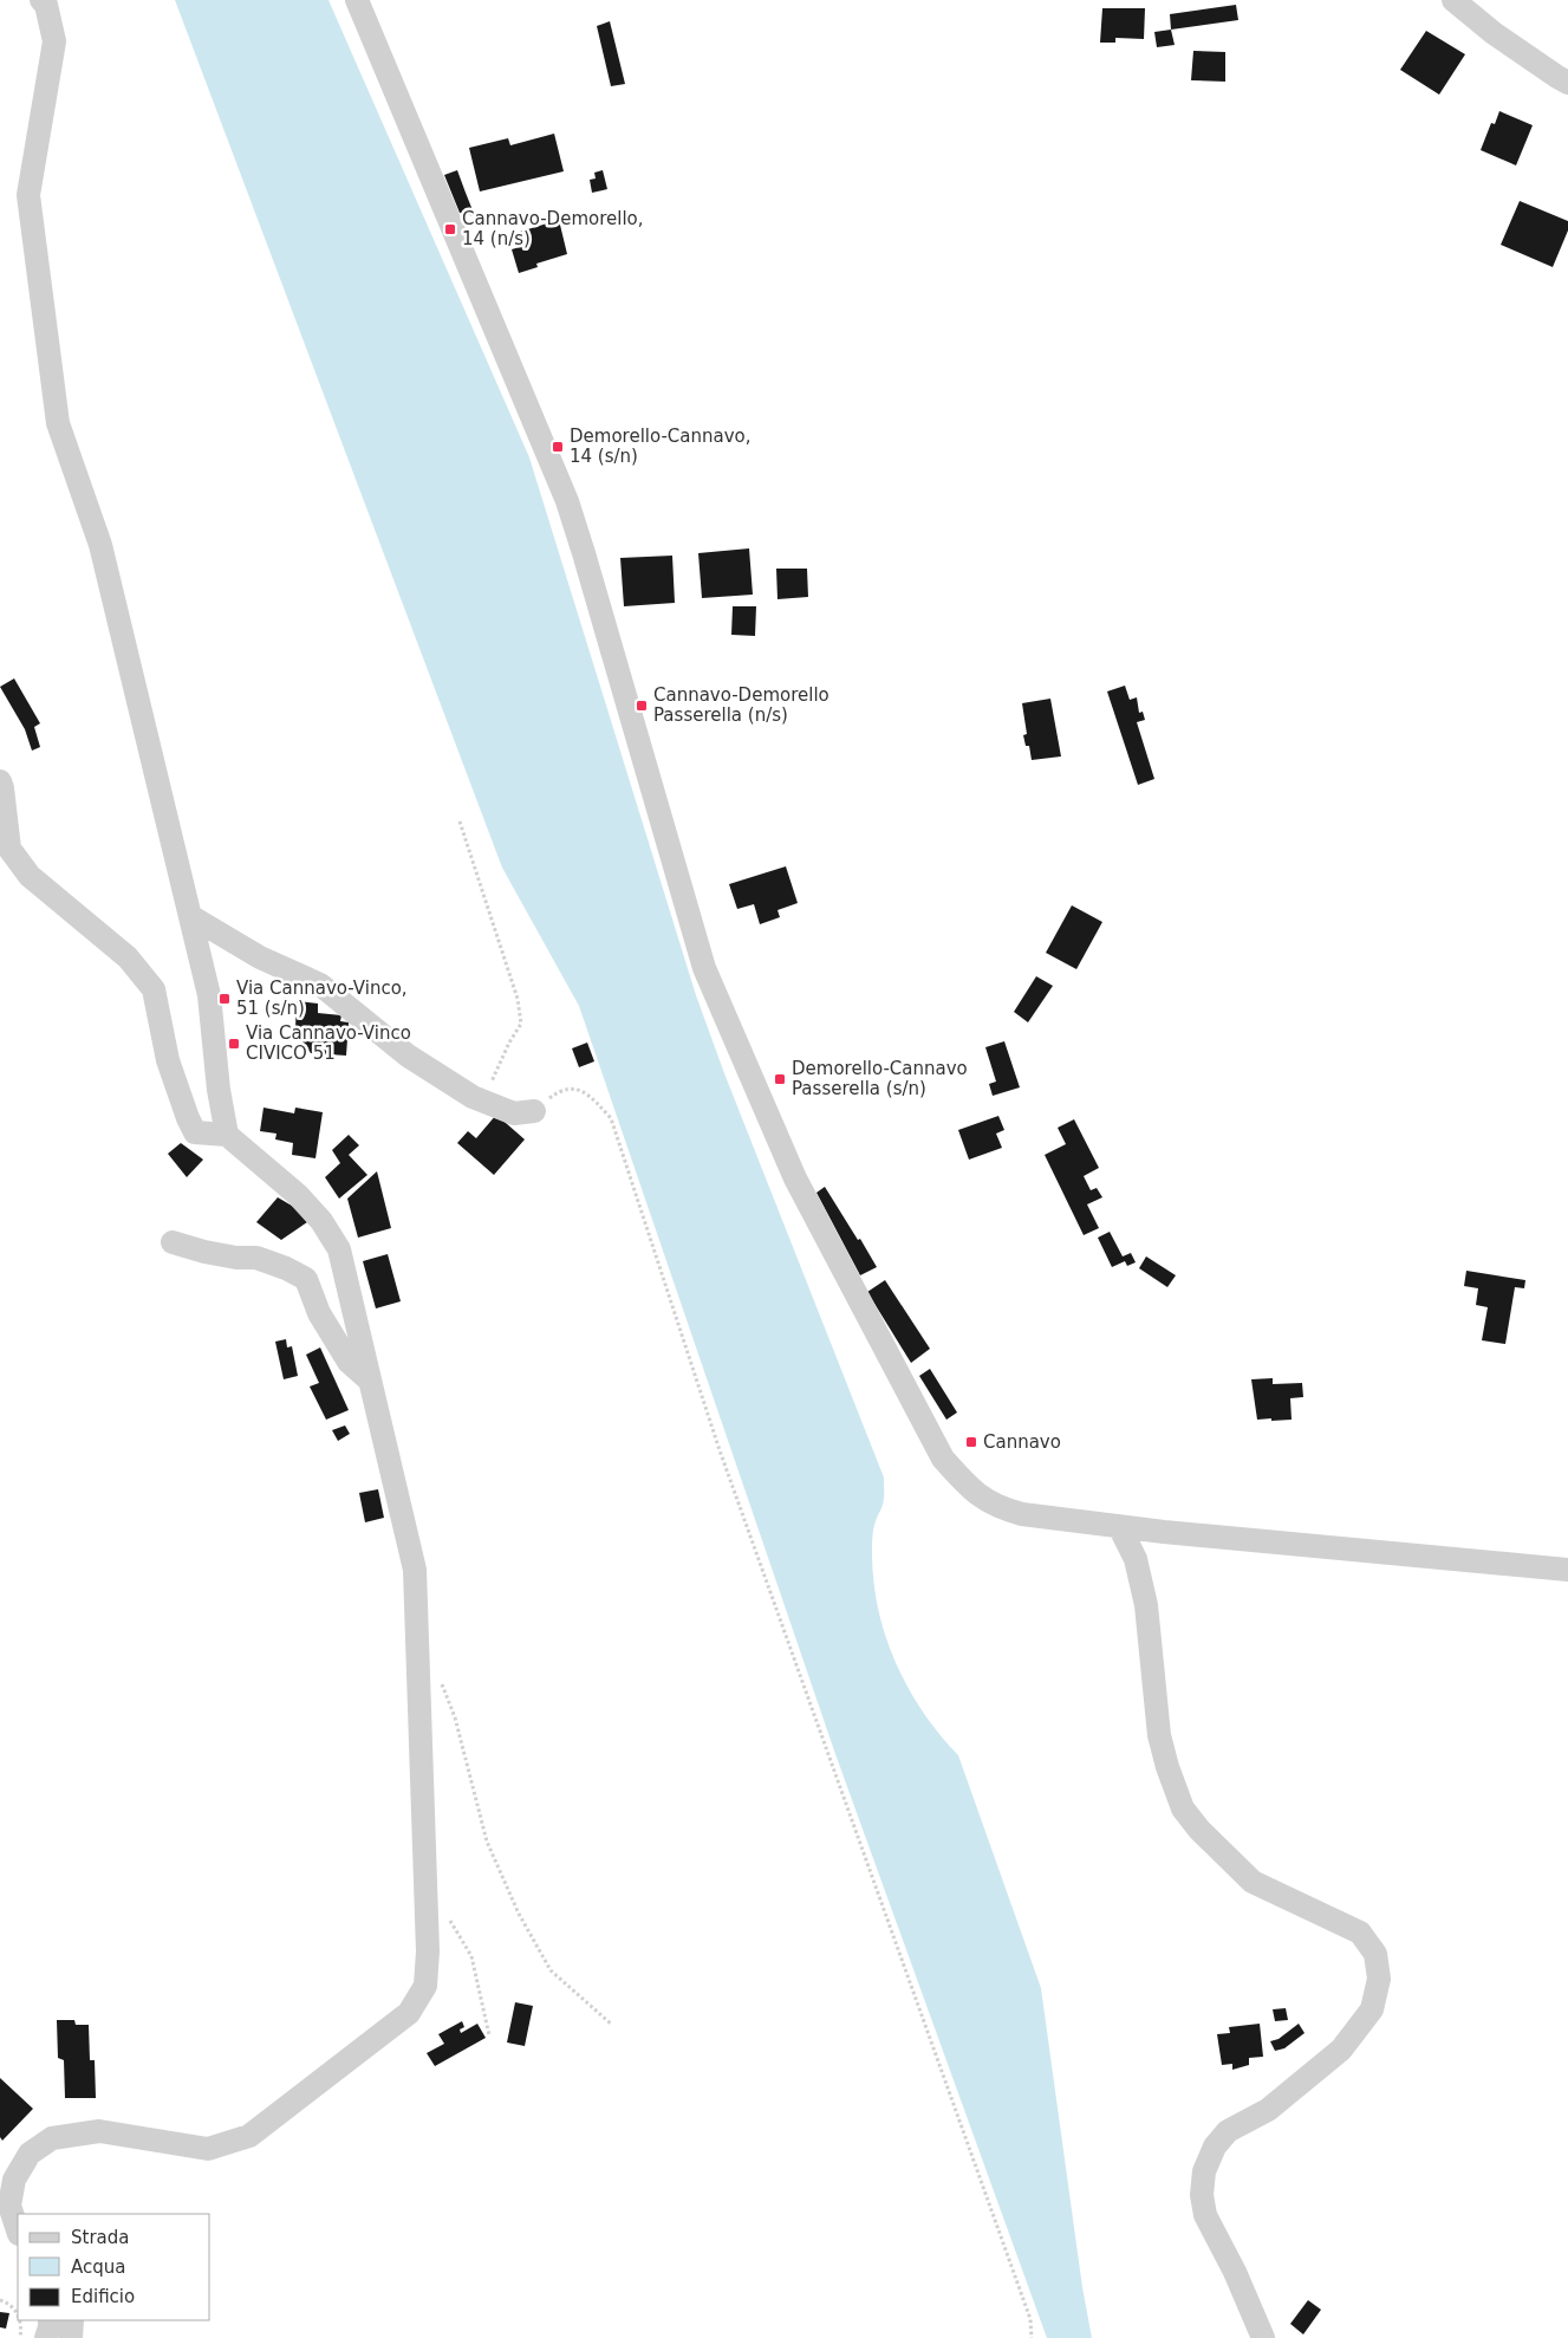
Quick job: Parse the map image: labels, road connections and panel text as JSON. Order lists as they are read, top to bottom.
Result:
{
  "places": {
    "transit": [
      "Cannavo-Demorello, 14 (n/s)",
      "Demorello-Cannavo, 14 (s/n)",
      "Cannavo-Demorello Passerella (n/s)",
      "Via Cannavo-Vinco, 51 (s/n)",
      "Via Cannavo-Vinco CIVICO 51",
      "Demorello-Cannavo Passerella (s/n)",
      "Cannavo"
    ]
  },
  "legend": ["Strada", "Acqua", "Edificio"]
}
